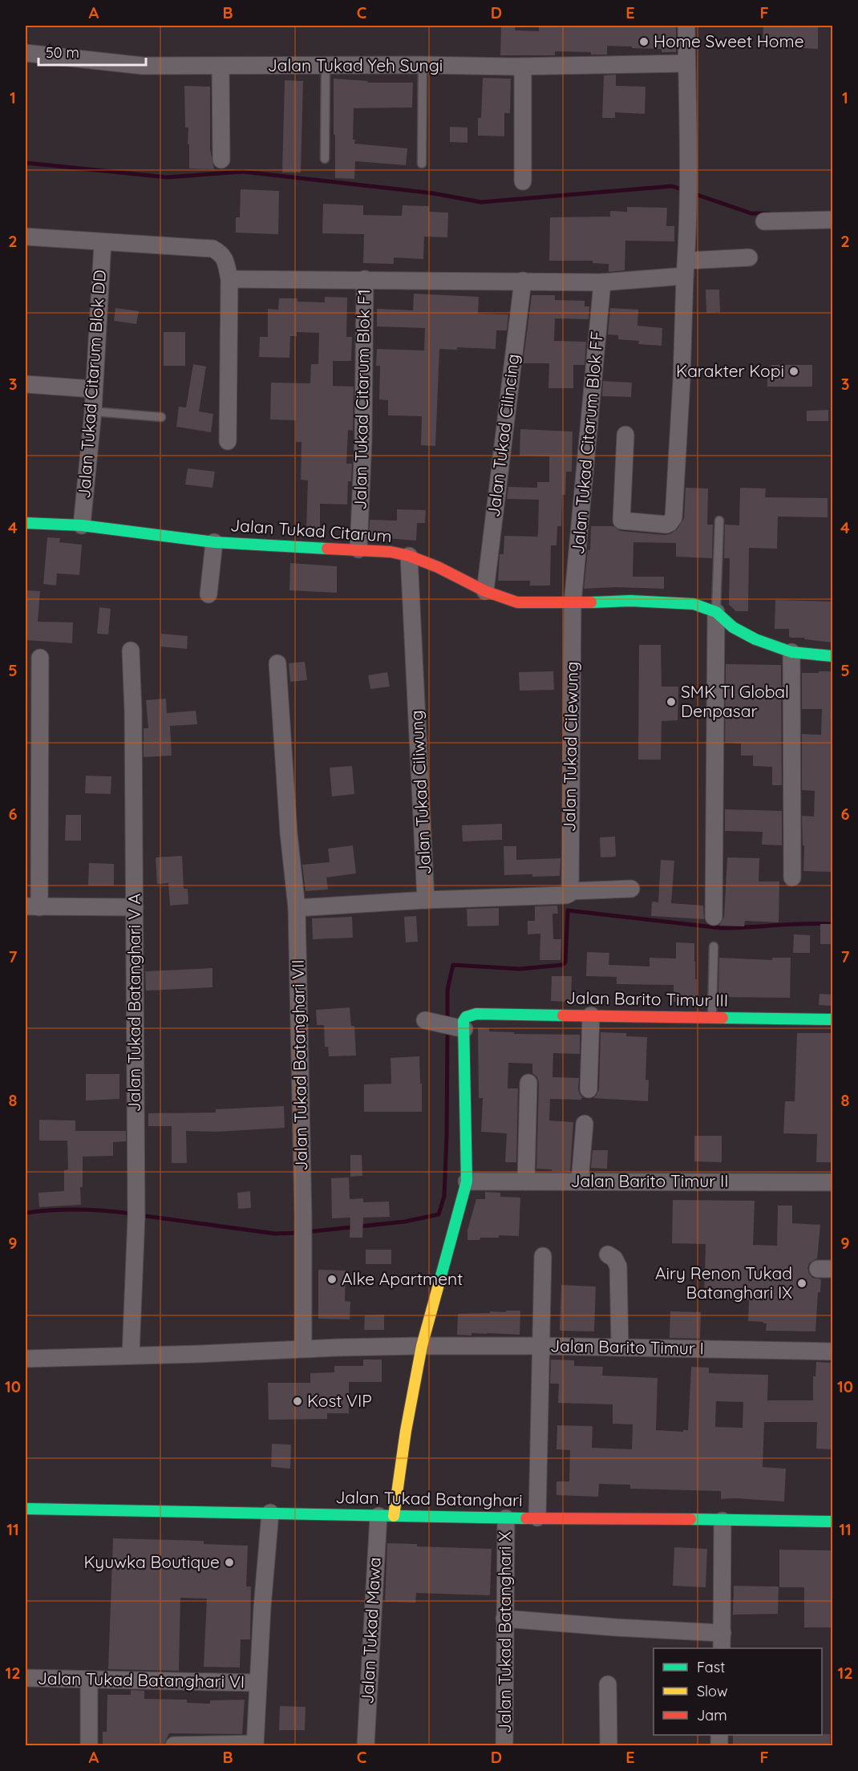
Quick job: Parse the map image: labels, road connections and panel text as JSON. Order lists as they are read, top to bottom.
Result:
{
  "streets": {
    "street": [
      "Jalan Tukad Yeh Sungi",
      "Jalan Tukad Citarum Blok DD",
      "Jalan Tukad Citarum Blok F1",
      "Jalan Tukad Cilincing",
      "Jalan Tukad Citarum Blok FF",
      "Jalan Tukad Citarum",
      "Jalan Tukad Cilewung",
      "Jalan Tukad Ciliwung",
      "Jalan Barito Timur III",
      "Jalan Tukad Batanghari V A",
      "Jalan Tukad Batanghari VII",
      "Jalan Barito Timur II",
      "Jalan Barito Timur I",
      "Jalan Tukad Batanghari",
      "Jalan Tukad Mawa",
      "Jalan Tukad Batanghari X",
      "Jalan Tukad Batanghari VI"
    ]
  },
  "crossings": [
    ["Jalan Tukad Citarum Blok DD", "Jalan Tukad Citarum"],
    ["Jalan Tukad Citarum Blok F1", "Jalan Tukad Citarum"],
    ["Jalan Tukad Cilincing", "Jalan Tukad Citarum"],
    ["Jalan Tukad Citarum Blok FF", "Jalan Tukad Citarum"],
    ["Jalan Tukad Citarum Blok FF", "Jalan Tukad Cilewung"],
    ["Jalan Tukad Citarum", "Jalan Tukad Cilewung"],
    ["Jalan Tukad Citarum", "Jalan Tukad Ciliwung"],
    ["Jalan Tukad Ciliwung", "Jalan Tukad Batanghari VII"],
    ["Jalan Barito Timur III", "Jalan Barito Timur II"],
    ["Jalan Tukad Batanghari", "Jalan Tukad Mawa"],
    ["Jalan Tukad Batanghari", "Jalan Tukad Batanghari X"]
  ],
  "places": [
    "Home Sweet Home",
    "Karakter Kopi",
    "SMK TI Global Denpasar",
    "Alke Apartment",
    "Airy Renon Tukad Batanghari IX",
    "Kost VIP",
    "Kyuwka Boutique"
  ],
  "legend": ["Fast", "Slow", "Jam"],
  "scale_bar": "50 m",
  "grid": {
    "columns": [
      "A",
      "B",
      "C",
      "D",
      "E",
      "F"
    ],
    "rows": [
      "1",
      "2",
      "3",
      "4",
      "5",
      "6",
      "7",
      "8",
      "9",
      "10",
      "11",
      "12"
    ]
  }
}
